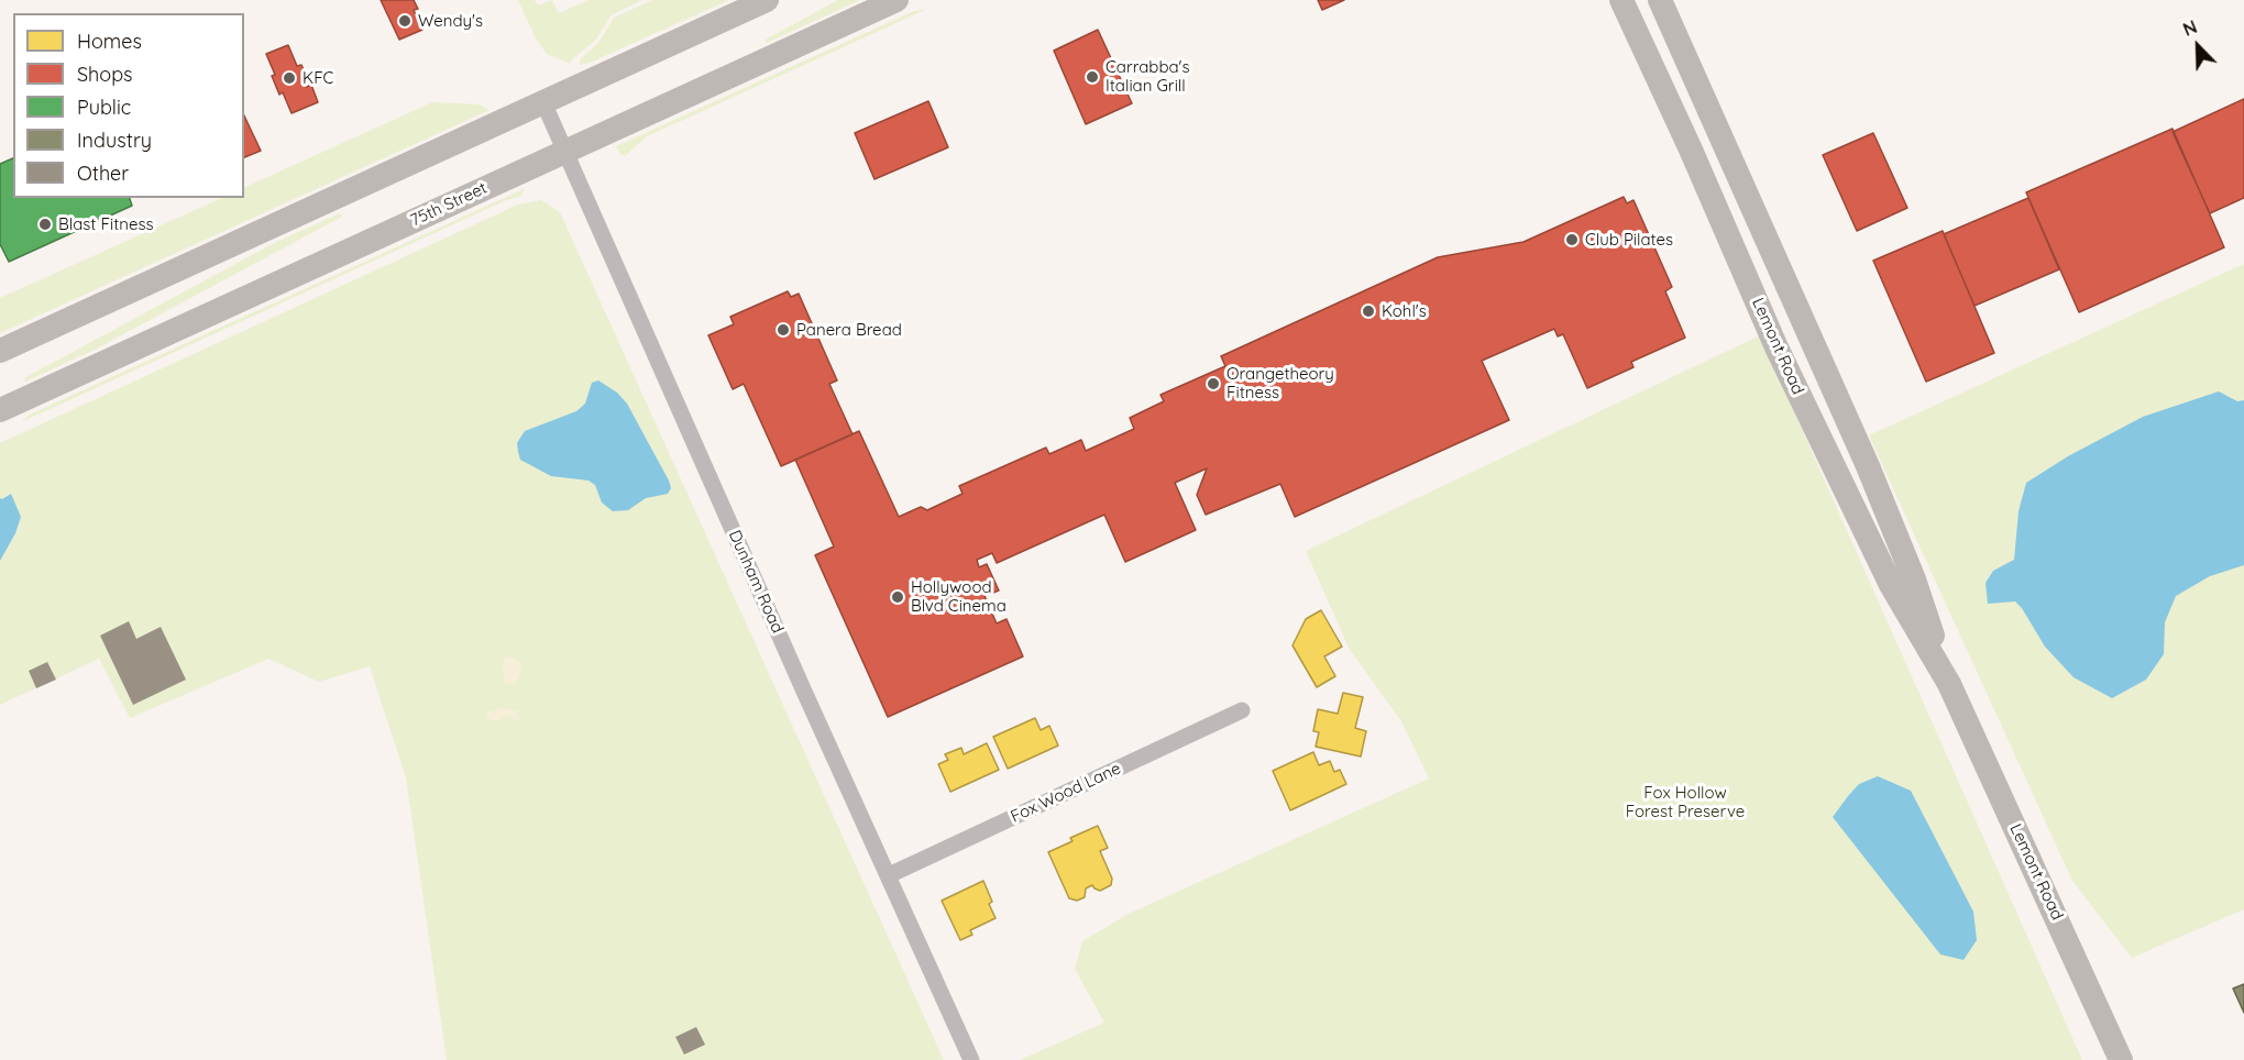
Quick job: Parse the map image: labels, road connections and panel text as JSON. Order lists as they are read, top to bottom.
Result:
{
  "streets": {
    "main road": ["75th Street", "Lemont Road"],
    "street": ["Dunham Road", "Fox Wood Lane"]
  },
  "crossings": [
    ["75th Street", "Dunham Road"],
    ["Dunham Road", "Fox Wood Lane"]
  ],
  "parks": ["Fox Hollow Forest Preserve"],
  "places": [
    "Wendy's",
    "Carrabba's Italian Grill",
    "KFC",
    "Blast Fitness",
    "Club Pilates",
    "Kohl's",
    "Panera Bread",
    "Orangetheory Fitness",
    "Hollywood Blvd Cinema"
  ],
  "legend": [
    "Homes",
    "Shops",
    "Public",
    "Industry",
    "Other"
  ],
  "north": "top left"
}
